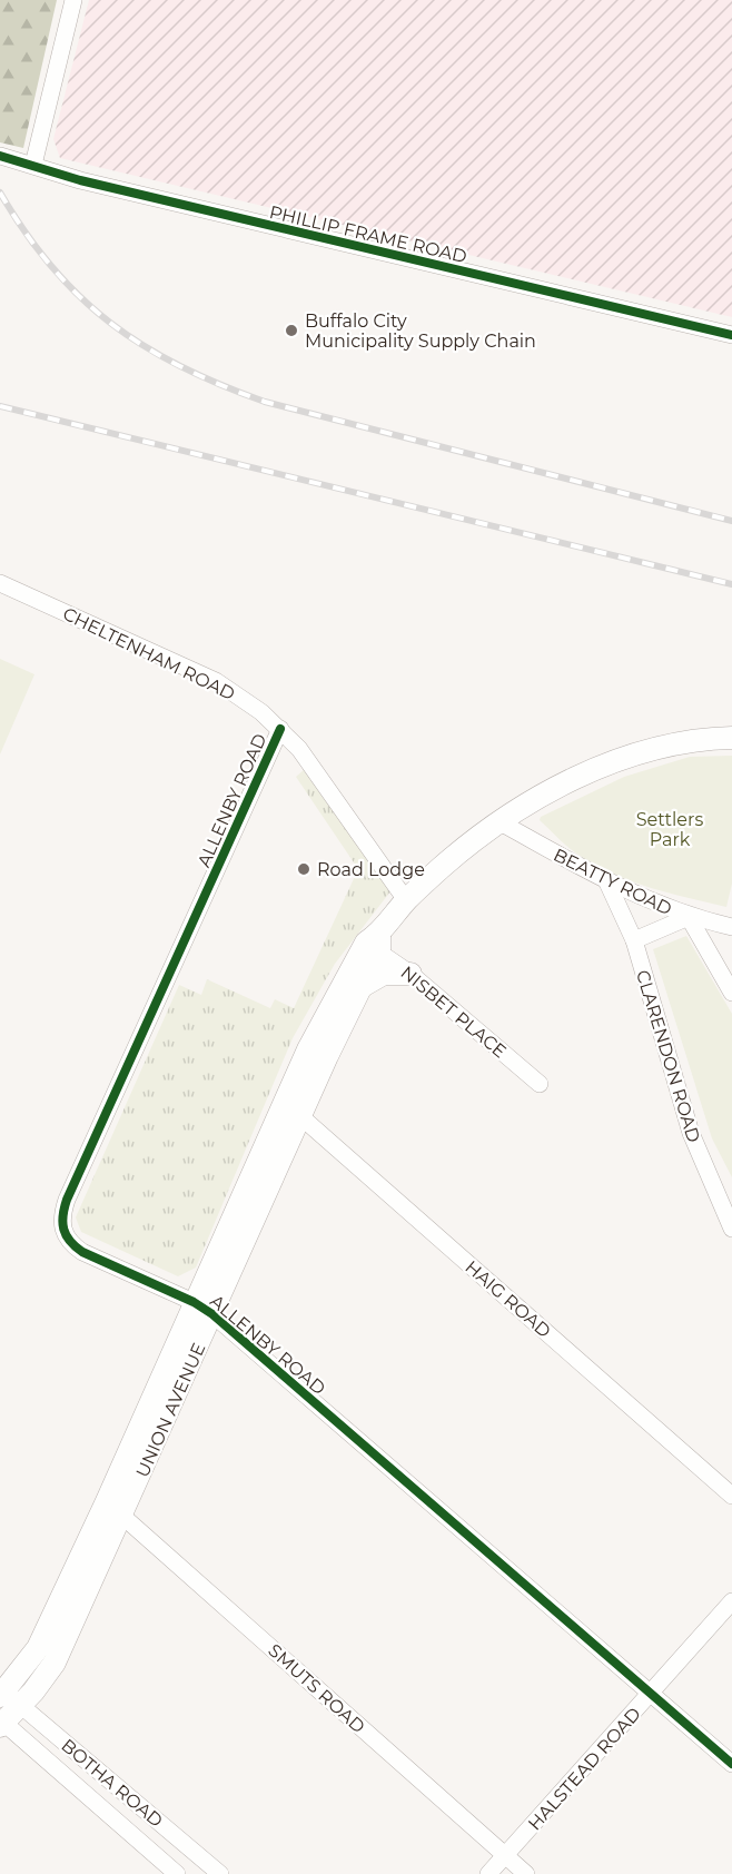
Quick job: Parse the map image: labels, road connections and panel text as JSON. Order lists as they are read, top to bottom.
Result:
{
  "streets": {
    "main road": ["UNION AVENUE"],
    "street": [
      "PHILLIP FRAME ROAD",
      "CHELTENHAM ROAD",
      "ALLENBY ROAD",
      "BEATTY ROAD",
      "NISBET PLACE",
      "CLARENDON ROAD",
      "HAIG ROAD",
      "SMUTS ROAD",
      "HALSTEAD ROAD",
      "BOTHA ROAD"
    ]
  },
  "crossings": [
    ["CHELTENHAM ROAD", "ALLENBY ROAD"],
    ["CHELTENHAM ROAD", "UNION AVENUE"],
    ["ALLENBY ROAD", "UNION AVENUE"],
    ["ALLENBY ROAD", "HALSTEAD ROAD"],
    ["BEATTY ROAD", "CLARENDON ROAD"],
    ["BEATTY ROAD", "UNION AVENUE"],
    ["NISBET PLACE", "UNION AVENUE"],
    ["HAIG ROAD", "UNION AVENUE"],
    ["UNION AVENUE", "SMUTS ROAD"],
    ["UNION AVENUE", "BOTHA ROAD"],
    ["SMUTS ROAD", "HALSTEAD ROAD"]
  ],
  "parks": ["Settlers Park"],
  "places": ["Buffalo City Municipality Supply Chain", "Road Lodge"]
}
